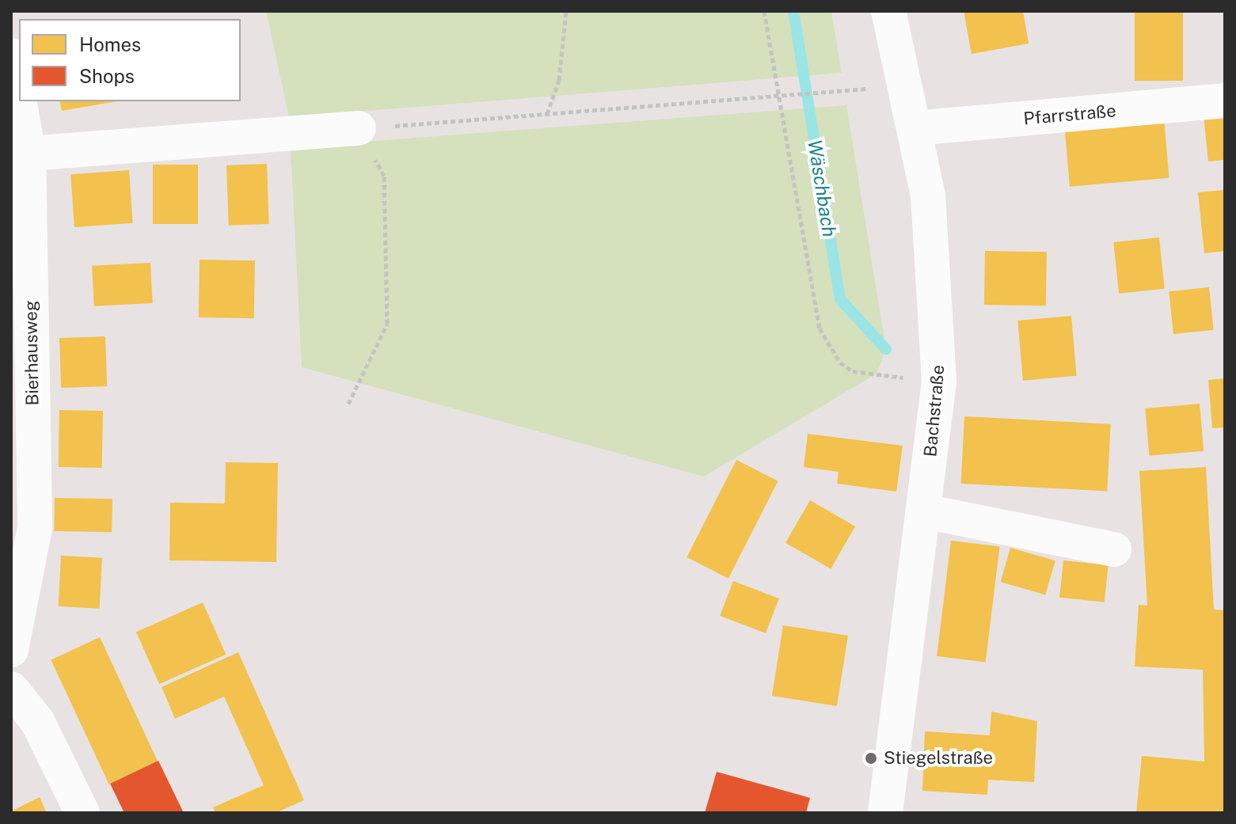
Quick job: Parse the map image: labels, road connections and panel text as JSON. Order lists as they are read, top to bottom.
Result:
{
  "streets": {
    "street": ["Pfarrstraße", "Bierhausweg", "Bachstraße"]
  },
  "crossings": [
    ["Pfarrstraße", "Bachstraße"]
  ],
  "water": ["Wäschbach"],
  "places": ["Stiegelstraße"],
  "legend": ["Homes", "Shops"]
}
